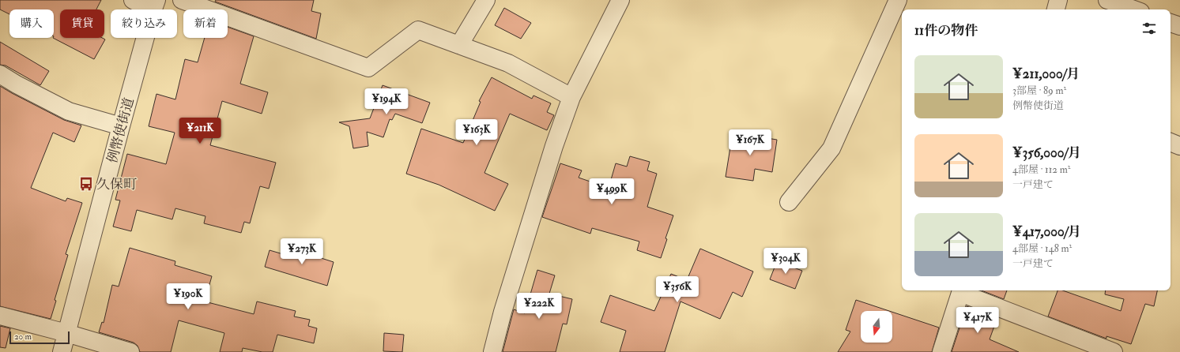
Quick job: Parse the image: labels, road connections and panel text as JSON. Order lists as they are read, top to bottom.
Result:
{
  "streets": {
    "street": ["例幣使街道"]
  },
  "places": {
    "bus stop": ["久保町"]
  },
  "scale_bar": "20 m",
  "north": "bottom",
  "page": {
    "chip": [
      "購入",
      "賃貸",
      "絞り込み",
      "新着"
    ],
    "heading": "11件の物件",
    "list": [
      {
        "name": "¥211,000/月",
        "note": "3部屋 · 89 m² · 例幣使街道"
      },
      {
        "name": "¥356,000/月",
        "note": "4部屋 · 112 m² · 一戸建て"
      },
      {
        "name": "¥417,000/月",
        "note": "4部屋 · 148 m² · 一戸建て"
      }
    ],
    "price": [
      "¥194K",
      "¥211K",
      "¥163K",
      "¥167K",
      "¥499K",
      "¥273K",
      "¥304K",
      "¥356K",
      "¥190K",
      "¥222K",
      "¥417K"
    ],
    "scale": "20 m"
  }
}
